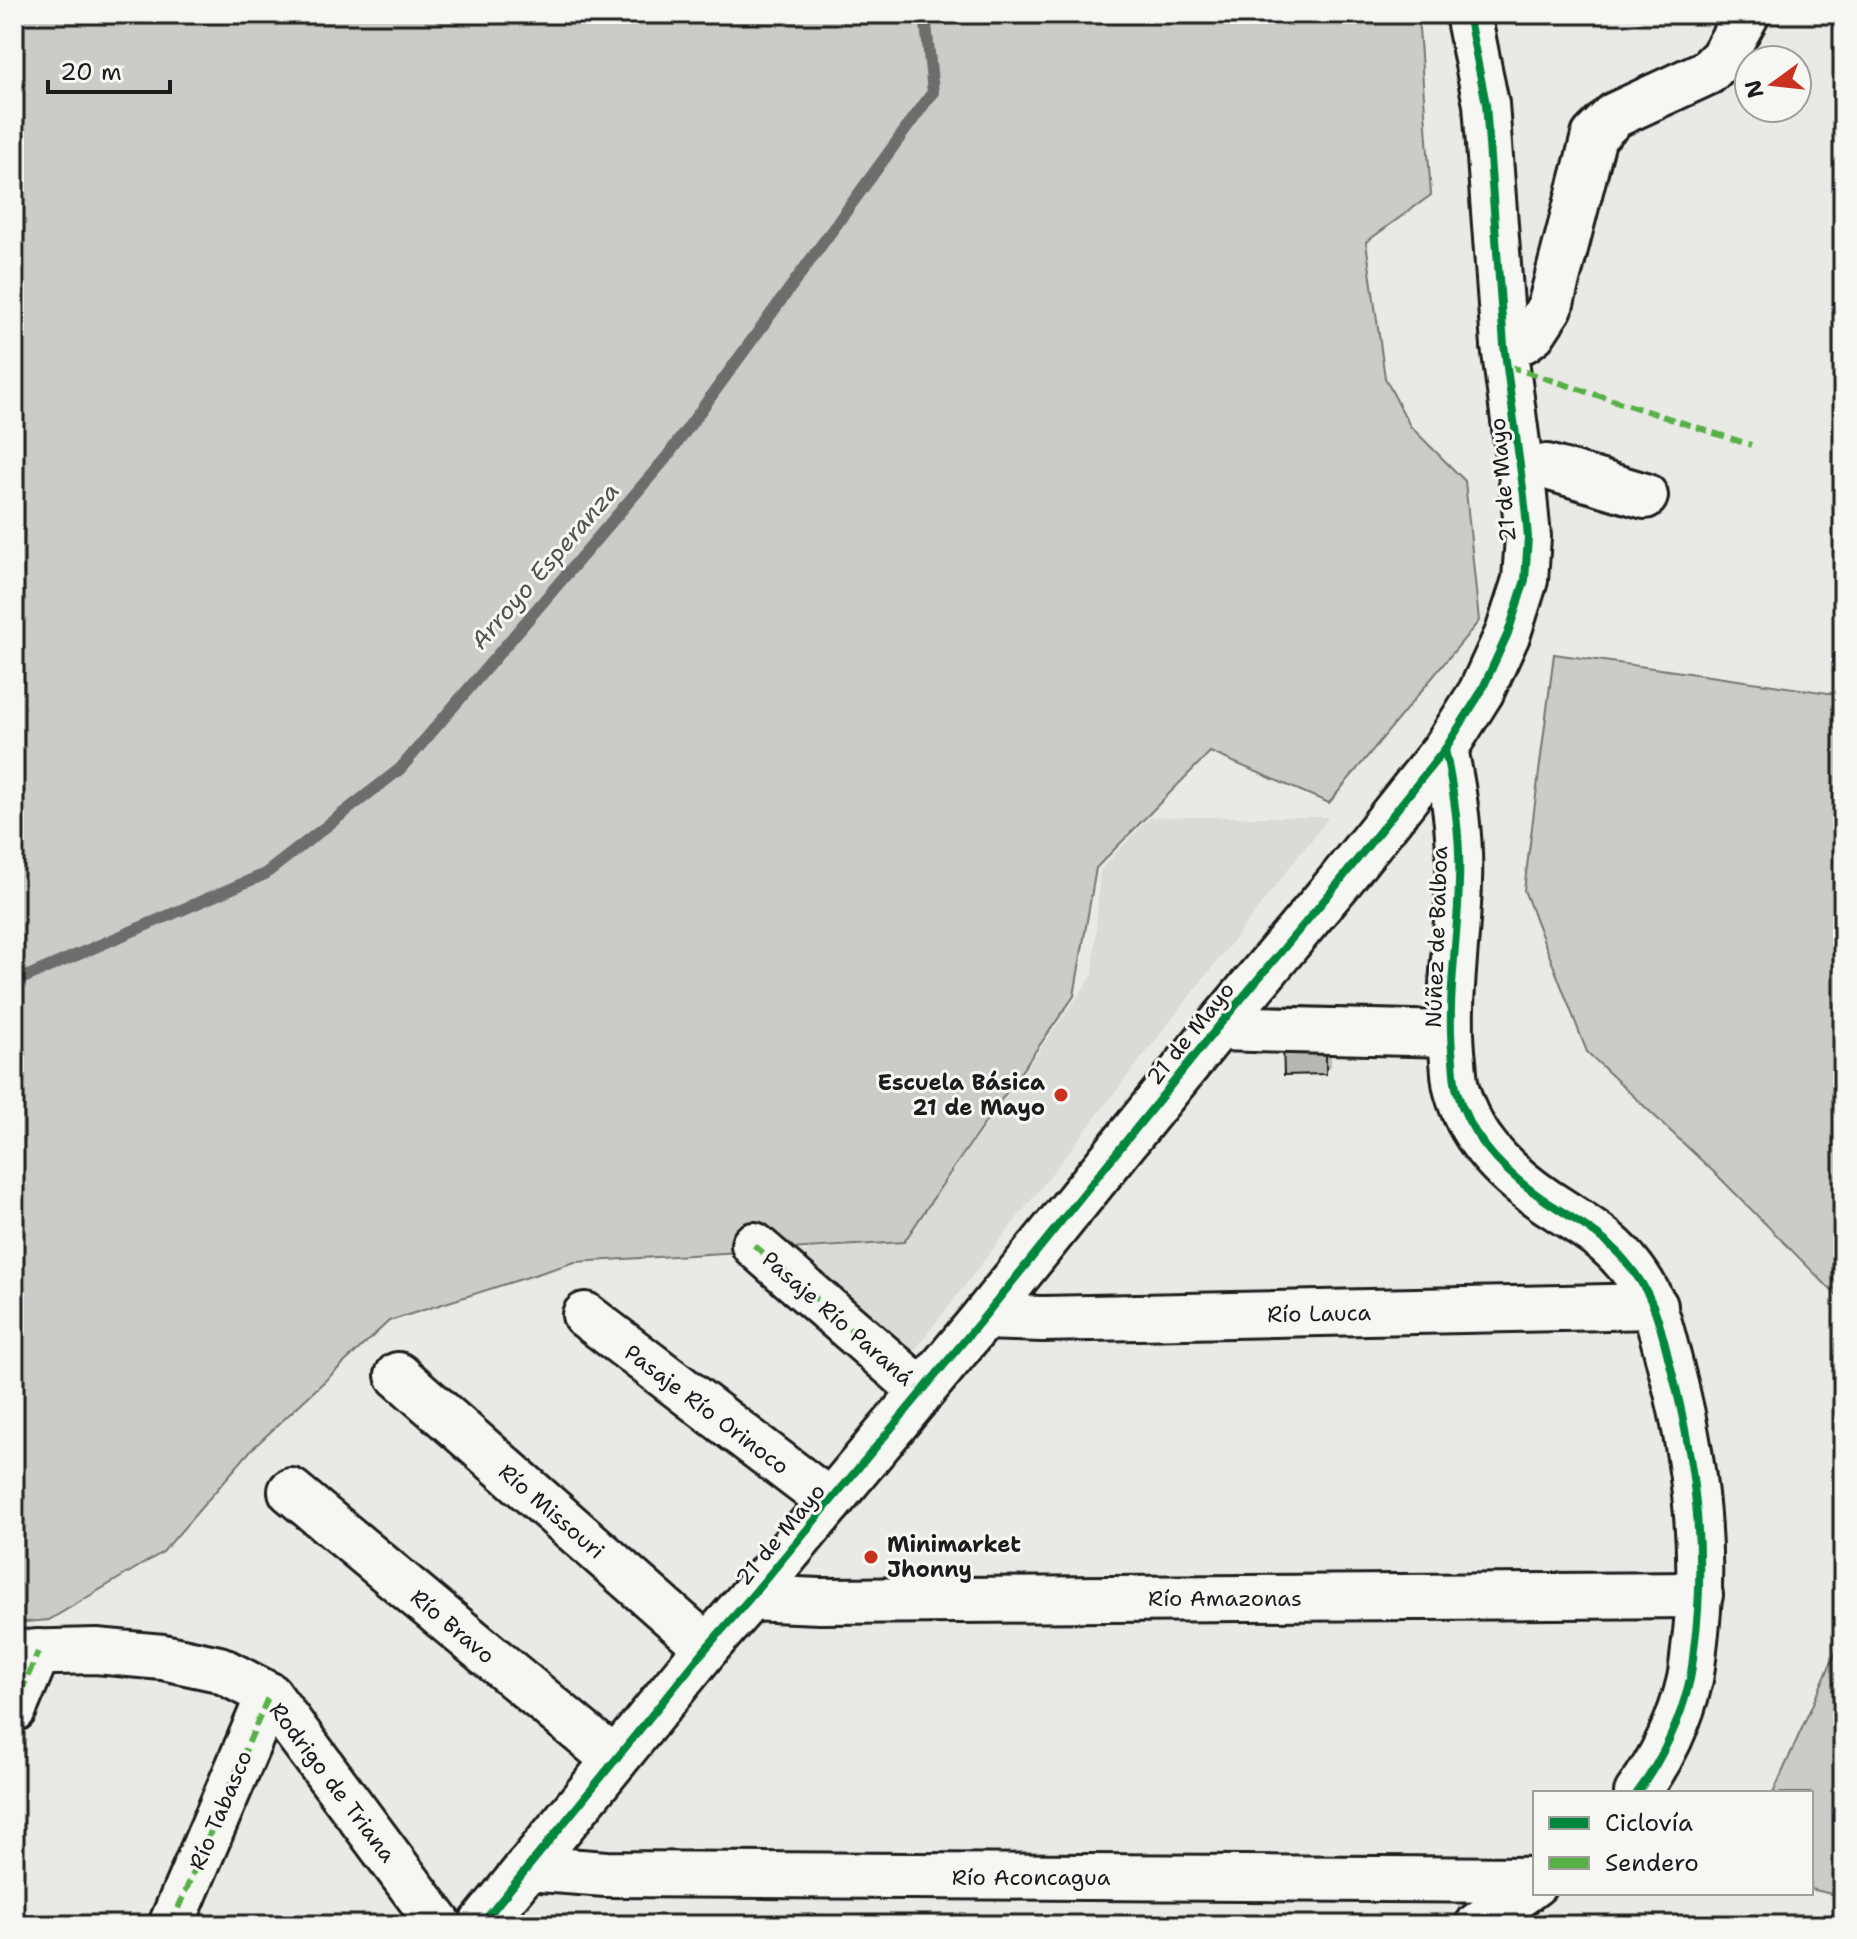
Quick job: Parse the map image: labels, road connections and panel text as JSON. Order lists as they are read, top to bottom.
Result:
{
  "streets": {
    "street": [
      "21 de Mayo",
      "Núñez de Balboa",
      "Río Lauca",
      "Pasaje Río Paraná",
      "Pasaje Río Orinoco",
      "Río Missouri",
      "Río Amazonas",
      "Río Bravo",
      "Rodrigo de Triana",
      "Río Tabasco",
      "Río Aconcagua"
    ]
  },
  "crossings": [
    ["21 de Mayo", "Núñez de Balboa"],
    ["21 de Mayo", "Río Lauca"],
    ["21 de Mayo", "Pasaje Río Paraná"],
    ["21 de Mayo", "Pasaje Río Orinoco"],
    ["21 de Mayo", "Río Missouri"],
    ["21 de Mayo", "Río Amazonas"],
    ["21 de Mayo", "Río Bravo"],
    ["21 de Mayo", "Río Aconcagua"],
    ["Núñez de Balboa", "Río Lauca"],
    ["Núñez de Balboa", "Río Amazonas"],
    ["Rodrigo de Triana", "Río Tabasco"]
  ],
  "water": ["Arroyo Esperanza"],
  "places": ["Escuela Básica 21 de Mayo", "Minimarket Jhonny"],
  "legend": ["Ciclovía", "Sendero"],
  "scale_bar": "20 m",
  "north": "left"
}
